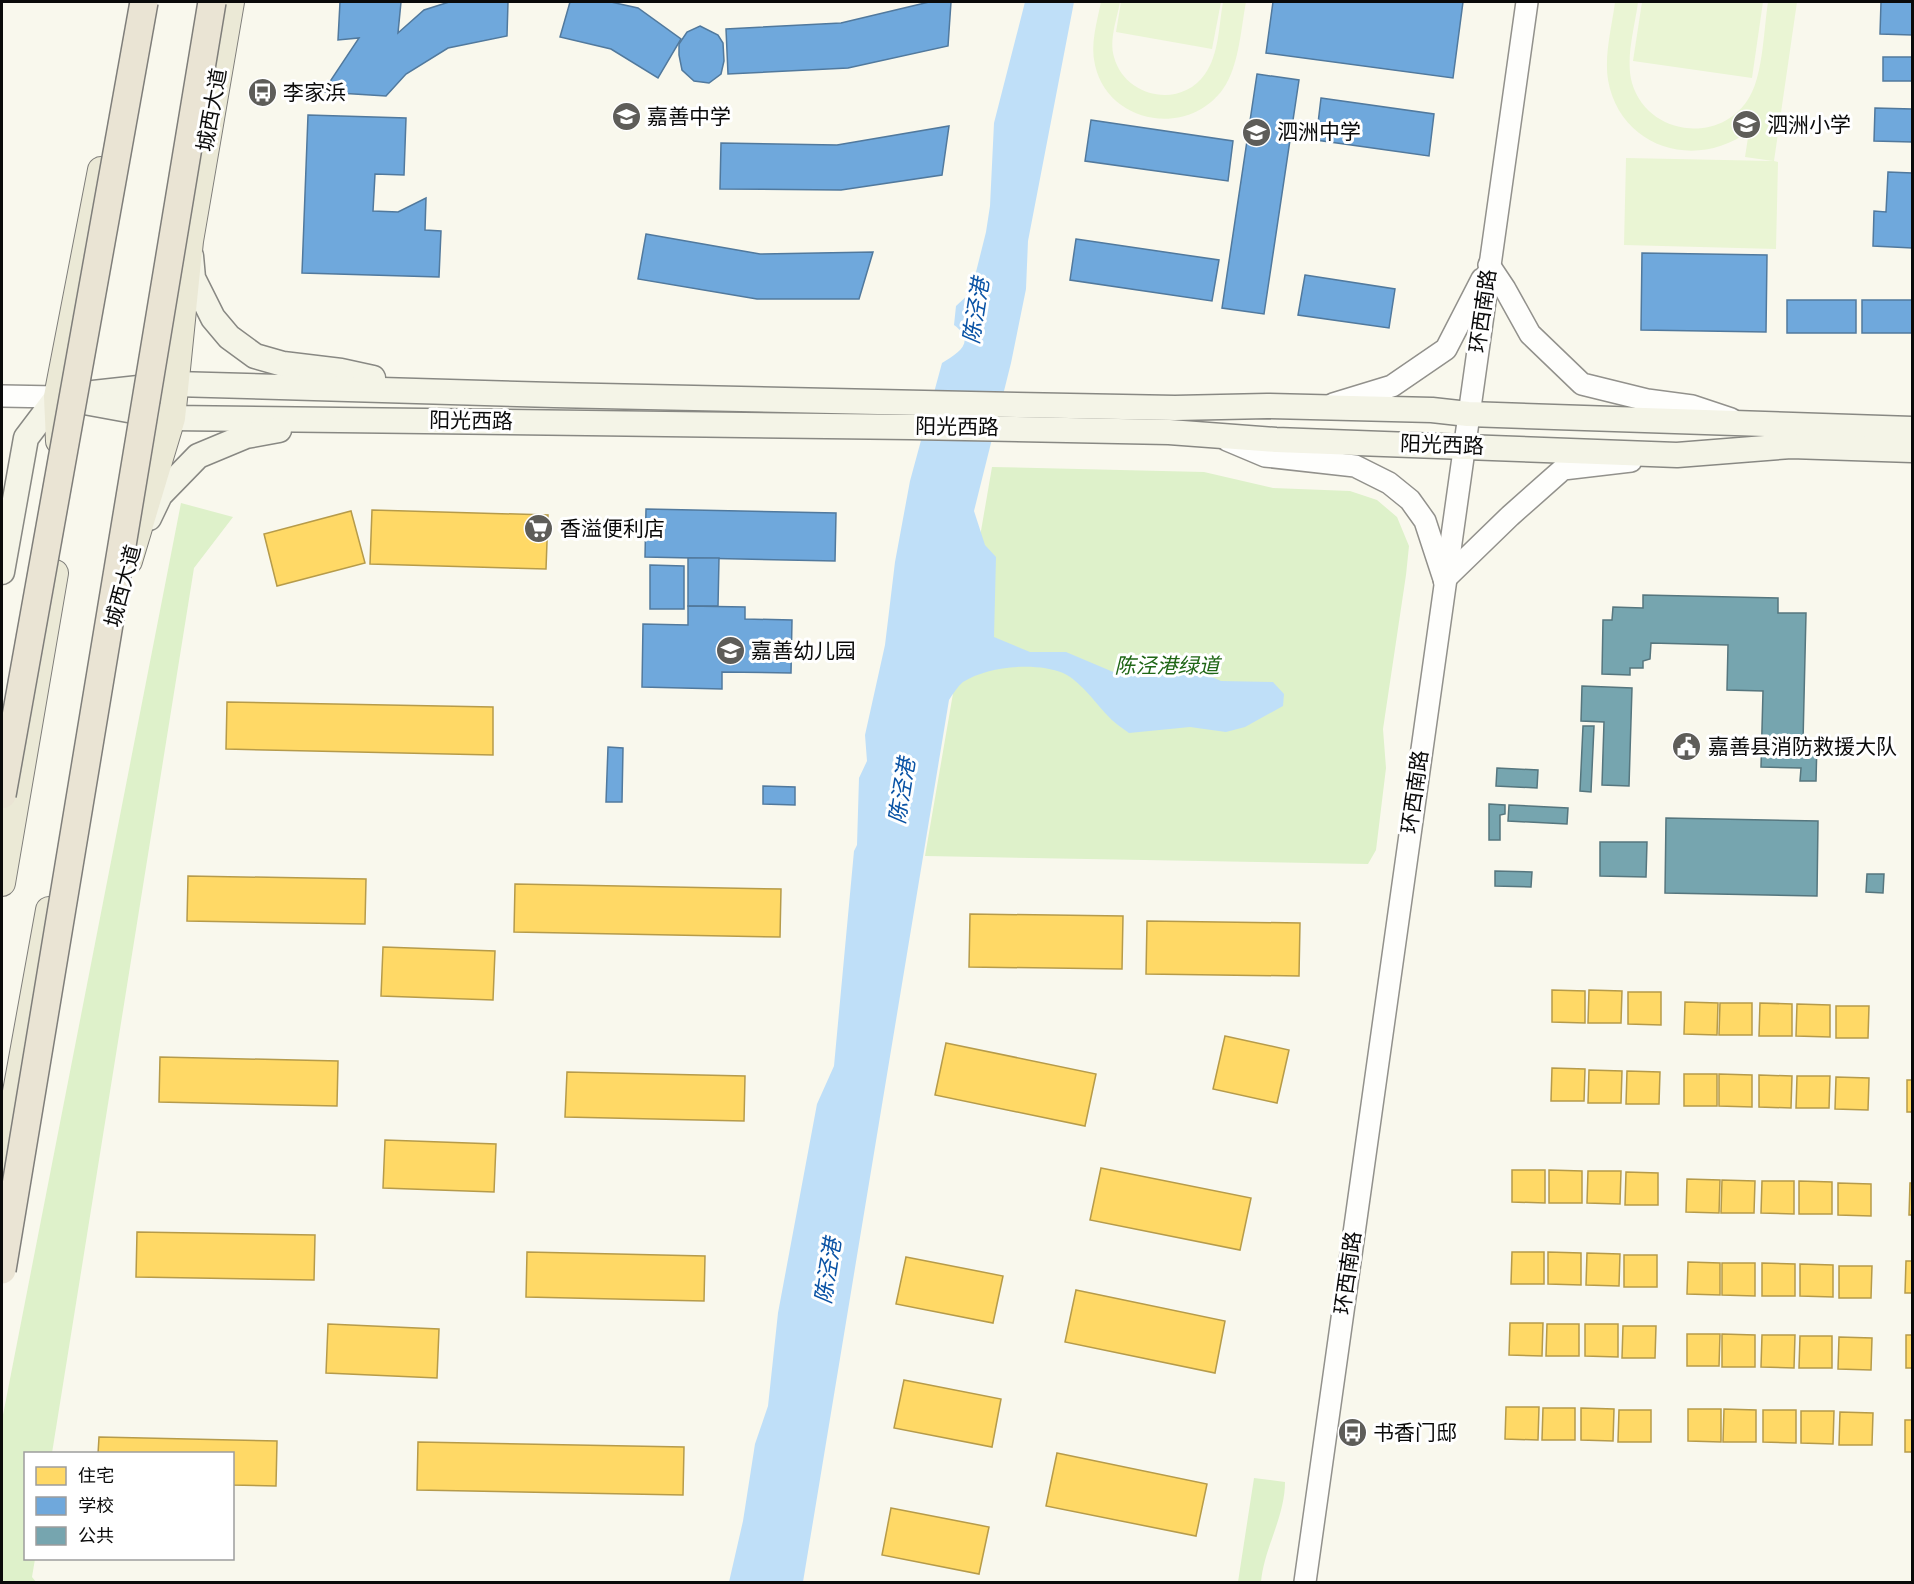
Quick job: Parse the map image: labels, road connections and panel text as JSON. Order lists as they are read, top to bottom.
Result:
{
  "streets": {
    "main road": ["城西大道", "阳光西路"],
    "street": ["环西南路"]
  },
  "crossings": [
    ["城西大道", "阳光西路"],
    ["环西南路", "阳光西路"]
  ],
  "water": ["陈泾港"],
  "parks": ["陈泾港绿道"],
  "places": {
    "bus stop": ["李家浜", "书香门邸"],
    "school or university": [
      "嘉善中学",
      "泗洲小学",
      "泗洲中学",
      "嘉善幼儿园"
    ],
    "supermarket": ["香溢便利店"],
    "public building": ["嘉善县消防救援大队"]
  },
  "legend": ["住宅", "学校", "公共"]
}
